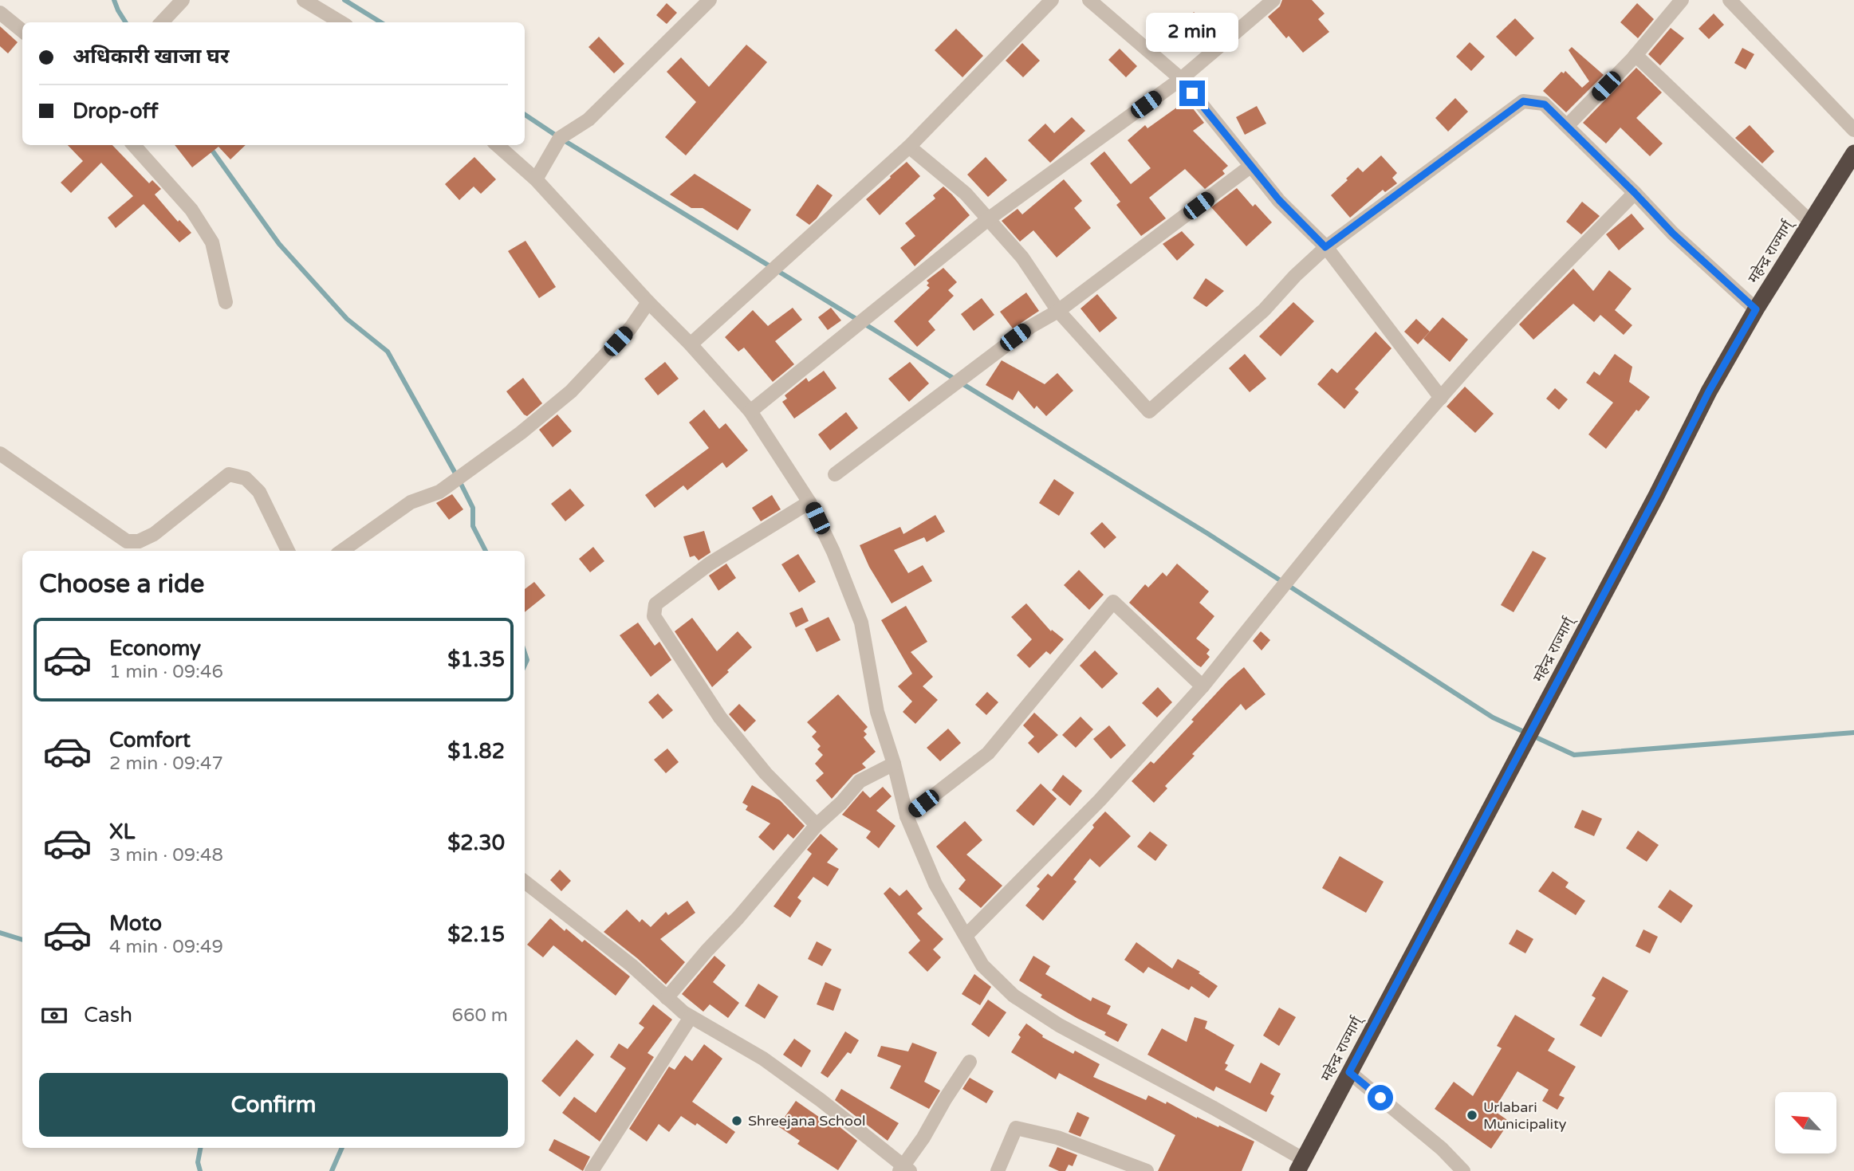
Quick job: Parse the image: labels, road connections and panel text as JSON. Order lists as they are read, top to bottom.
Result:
{
  "streets": {
    "highway": ["महेन्द्र राज्मार्ग्"]
  },
  "places": ["Urlabari Municipality", "Shreejana School"],
  "north": "top left",
  "page": {
    "bubble": "2 min",
    "banner": ["अधिकारी खाजा घर", "Drop-off"],
    "heading": "Choose a ride",
    "list": [
      {
        "name": "Economy",
        "note": "1 min · 09:46",
        "value": "$1.35"
      },
      {
        "name": "Comfort",
        "note": "2 min · 09:47",
        "value": "$1.82"
      },
      {
        "name": "XL",
        "note": "3 min · 09:48",
        "value": "$2.30"
      },
      {
        "name": "Moto",
        "note": "4 min · 09:49",
        "value": "$2.15"
      }
    ],
    "pay": ["Cash", "660 m"],
    "buttons": "Confirm"
  }
}
